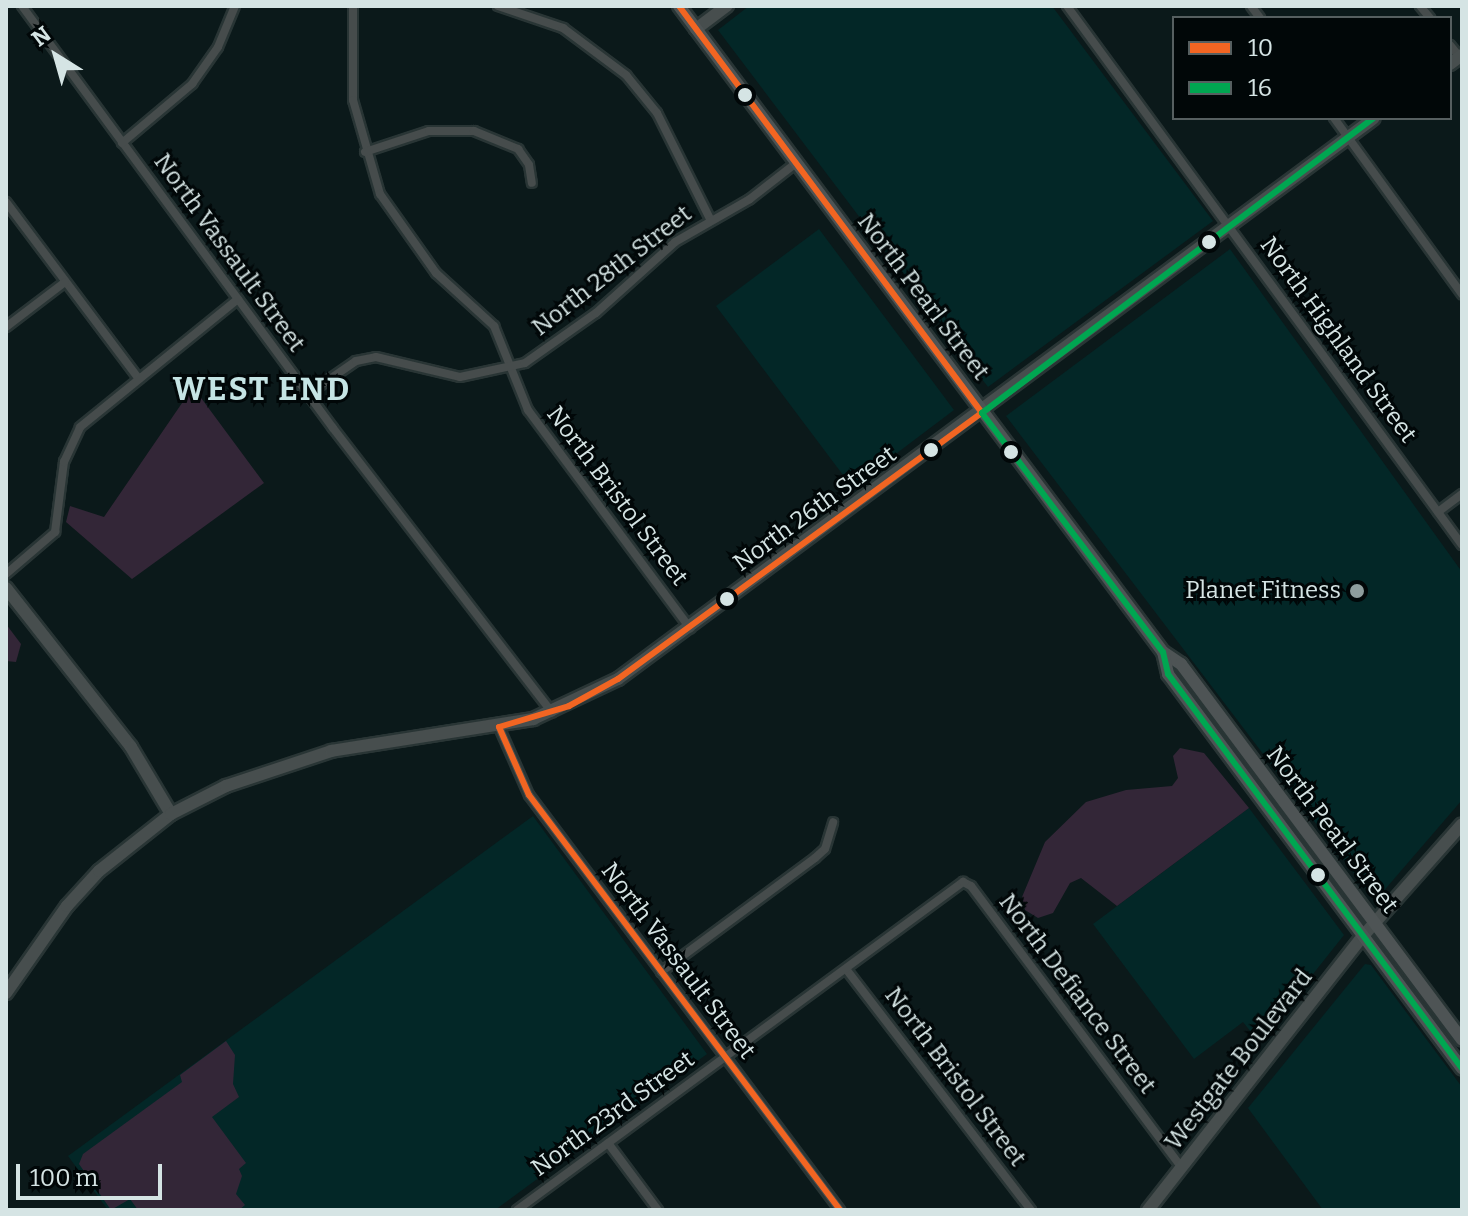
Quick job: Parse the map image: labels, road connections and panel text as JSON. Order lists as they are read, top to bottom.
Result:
{
  "streets": {
    "main road": ["North Pearl Street"],
    "street": [
      "North Vassault Street",
      "North 28th Street",
      "North Highland Street",
      "North Bristol Street",
      "North 26th Street",
      "North Defiance Street",
      "Westgate Boulevard",
      "North 23rd Street"
    ]
  },
  "crossings": [
    ["North Vassault Street", "North 28th Street"],
    ["North Vassault Street", "North 26th Street"],
    ["North Vassault Street", "North 23rd Street"],
    ["North 28th Street", "North Pearl Street"],
    ["North 28th Street", "North Bristol Street"],
    ["North Pearl Street", "North 26th Street"],
    ["North Pearl Street", "Westgate Boulevard"],
    ["North Highland Street", "North 26th Street"],
    ["North Bristol Street", "North 26th Street"],
    ["North Bristol Street", "North 23rd Street"],
    ["North Defiance Street", "Westgate Boulevard"],
    ["North Defiance Street", "North 23rd Street"]
  ],
  "districts": ["WEST END"],
  "places": ["Planet Fitness"],
  "lines": ["transit line 10", "transit line 16"],
  "legend": ["10", "16"],
  "scale_bar": "100 m",
  "north": "top left"
}
